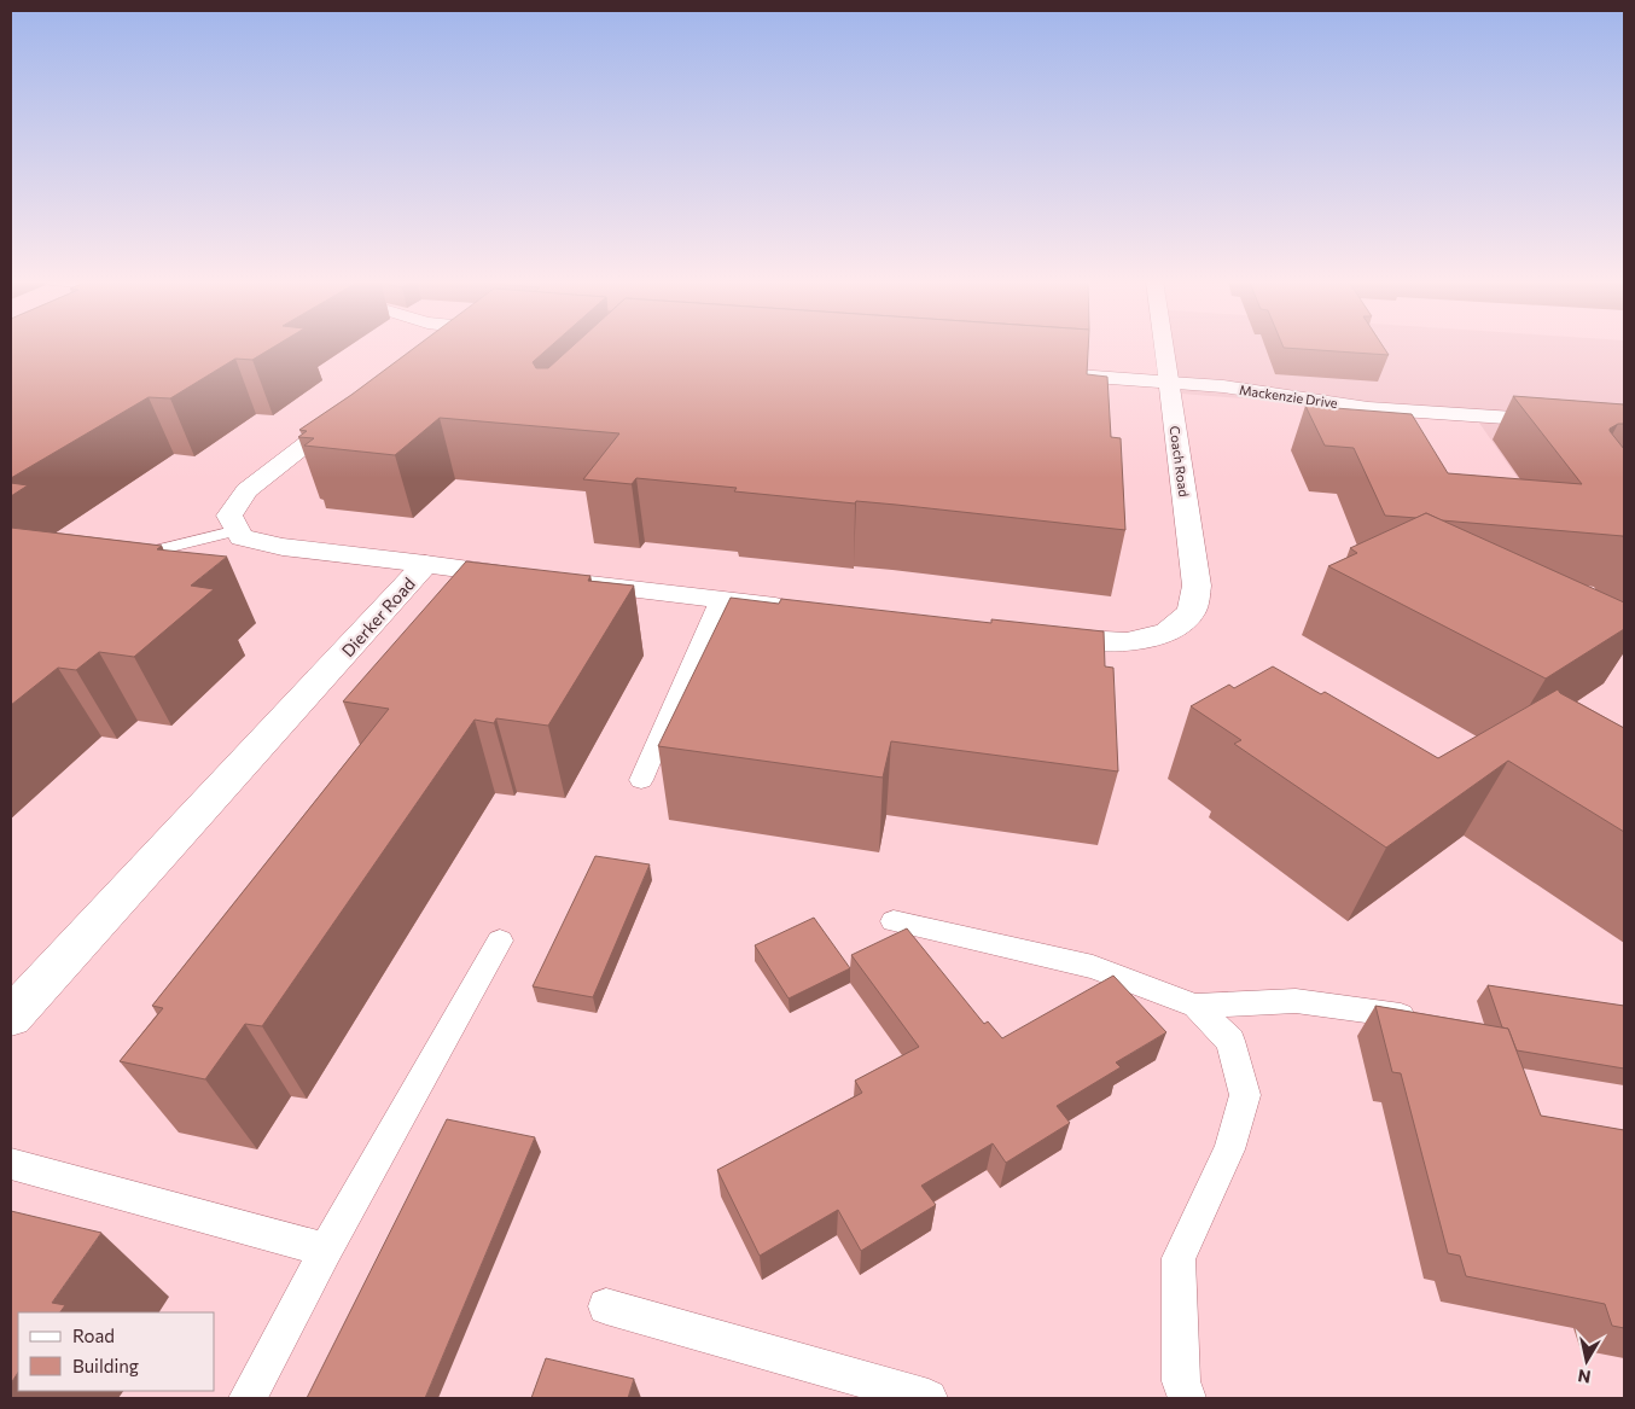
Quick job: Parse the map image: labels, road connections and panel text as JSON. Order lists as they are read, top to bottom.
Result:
{
  "streets": {
    "street": ["Mackenzie Drive", "Coach Road", "Dierker Road"]
  },
  "crossings": [
    ["Mackenzie Drive", "Coach Road"]
  ],
  "legend": ["Road", "Building"],
  "north": "bottom"
}
